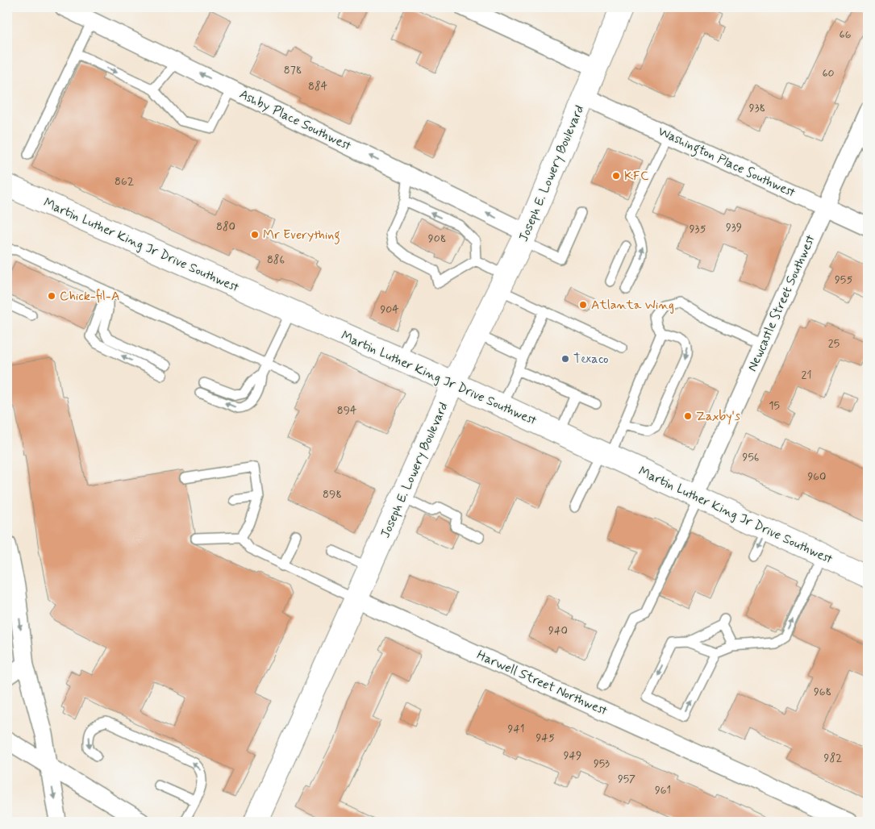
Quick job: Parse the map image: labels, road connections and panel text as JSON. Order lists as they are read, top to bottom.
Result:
{
  "streets": {
    "main road": ["Joseph E. Lowery Boulevard", "Martin Luther King Jr Drive Southwest"],
    "street": [
      "Ashby Place Southwest",
      "Washington Place Southwest",
      "Newcastle Street Southwest",
      "Harwell Street Northwest"
    ]
  },
  "crossings": [
    ["Ashby Place Southwest", "Joseph E. Lowery Boulevard"],
    ["Washington Place Southwest", "Joseph E. Lowery Boulevard"],
    ["Washington Place Southwest", "Newcastle Street Southwest"],
    ["Joseph E. Lowery Boulevard", "Martin Luther King Jr Drive Southwest"],
    ["Joseph E. Lowery Boulevard", "Harwell Street Northwest"],
    ["Martin Luther King Jr Drive Southwest", "Newcastle Street Southwest"]
  ],
  "one_way": ["Ashby Place Southwest"],
  "places": [
    "KFC",
    "Mr Everything",
    "Chick-fil-A",
    "Atlanta Wing",
    "Texaco",
    "Zaxby's"
  ],
  "house_numbers": [
    "66",
    "878",
    "60",
    "884",
    "938",
    "862",
    "880",
    "939",
    "935",
    "908",
    "886",
    "955",
    "904",
    "25",
    "21",
    "15",
    "894",
    "956",
    "960",
    "898",
    "940",
    "968",
    "941",
    "945",
    "949",
    "982",
    "953",
    "957",
    "961"
  ]
}
